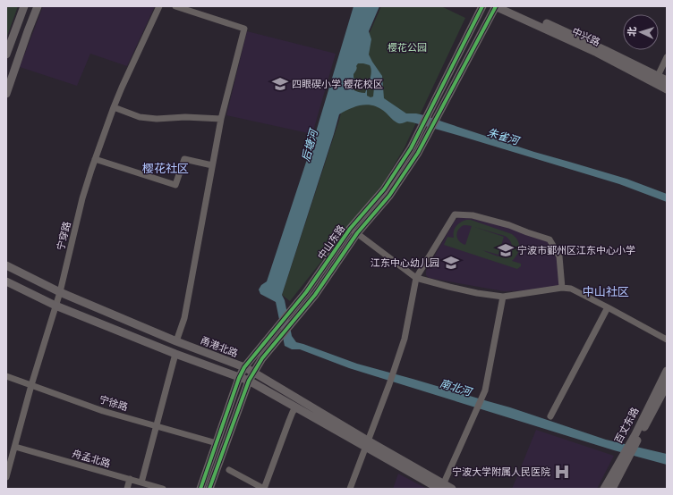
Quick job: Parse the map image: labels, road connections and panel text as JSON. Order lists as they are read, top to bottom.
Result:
{
  "streets": {
    "main road": [
      "中兴路",
      "中山东路",
      "甬港北路",
      "百丈东路"
    ],
    "street": ["宁穿路", "宁徐路", "舟孟北路"]
  },
  "crossings": [
    ["中兴路", "中山东路"],
    ["宁穿路", "甬港北路"],
    ["宁穿路", "宁徐路"],
    ["宁穿路", "舟孟北路"],
    ["中山东路", "甬港北路"],
    ["中山东路", "宁徐路"]
  ],
  "districts": ["樱花社区", "中山社区"],
  "water": ["朱雀河", "后塘河", "南北河"],
  "parks": ["樱花公园"],
  "places": {
    "school or university": ["四眼碶小学 樱花校区", "宁波市鄞州区江东中心小学", "江东中心幼儿园"],
    "hospital": ["宁波大学附属人民医院"]
  },
  "north": "left"
}
